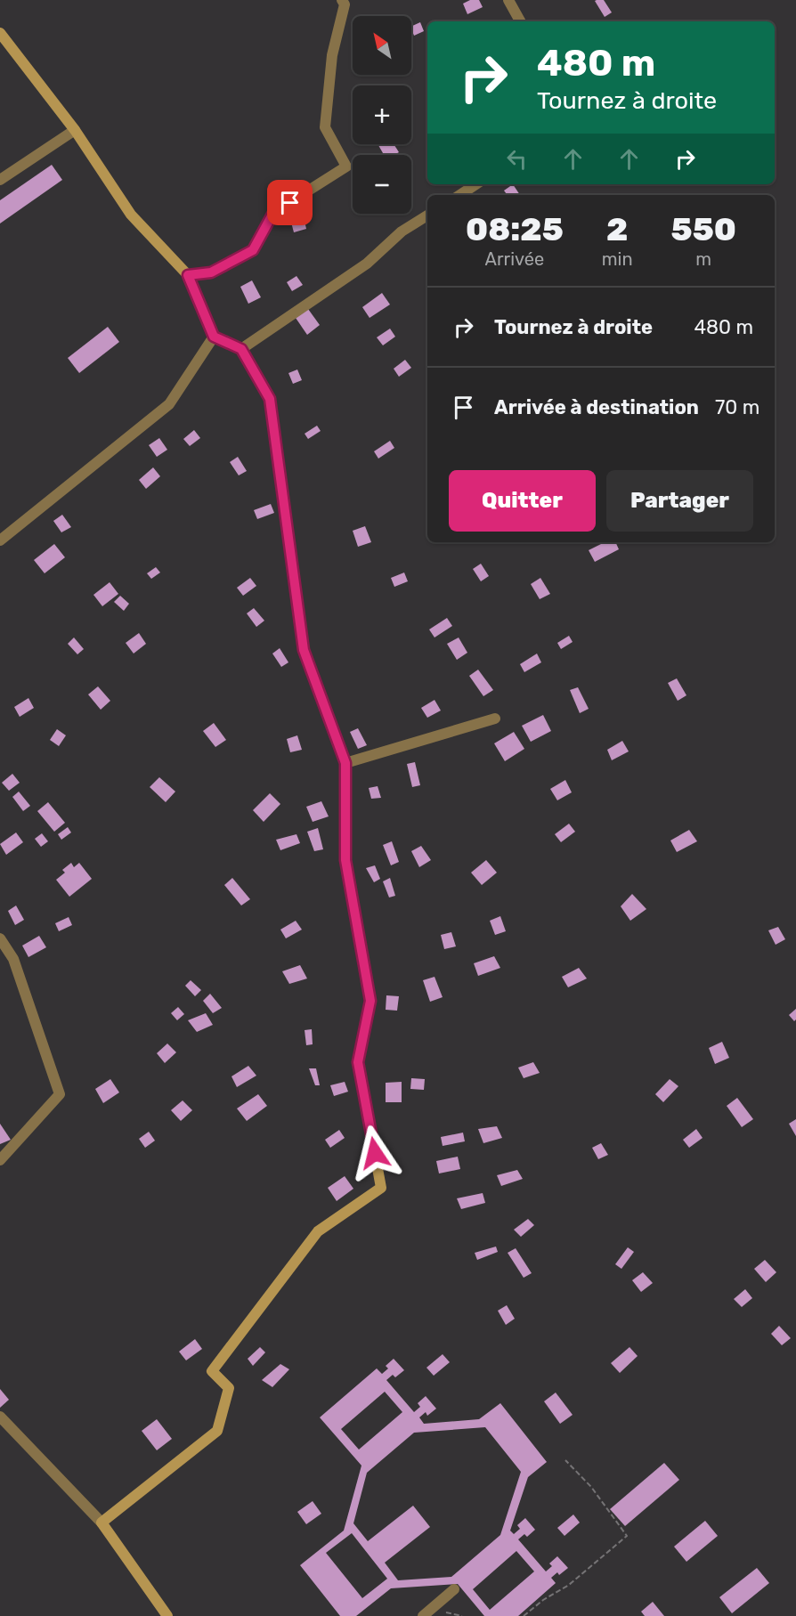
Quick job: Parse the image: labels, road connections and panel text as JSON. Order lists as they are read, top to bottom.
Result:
{
  "north": "top left",
  "page": {
    "map_buttons": ["+", "−"],
    "turn": ["480 m", "Tournez à droite"],
    "eta": [
      "08:25",
      "Arrivée",
      "2",
      "min",
      "550",
      "m"
    ],
    "list": [
      {
        "name": "Tournez à droite",
        "value": "480 m"
      },
      {
        "name": "Arrivée à destination",
        "value": "70 m"
      }
    ],
    "buttons": ["Quitter", "Partager"]
  }
}
